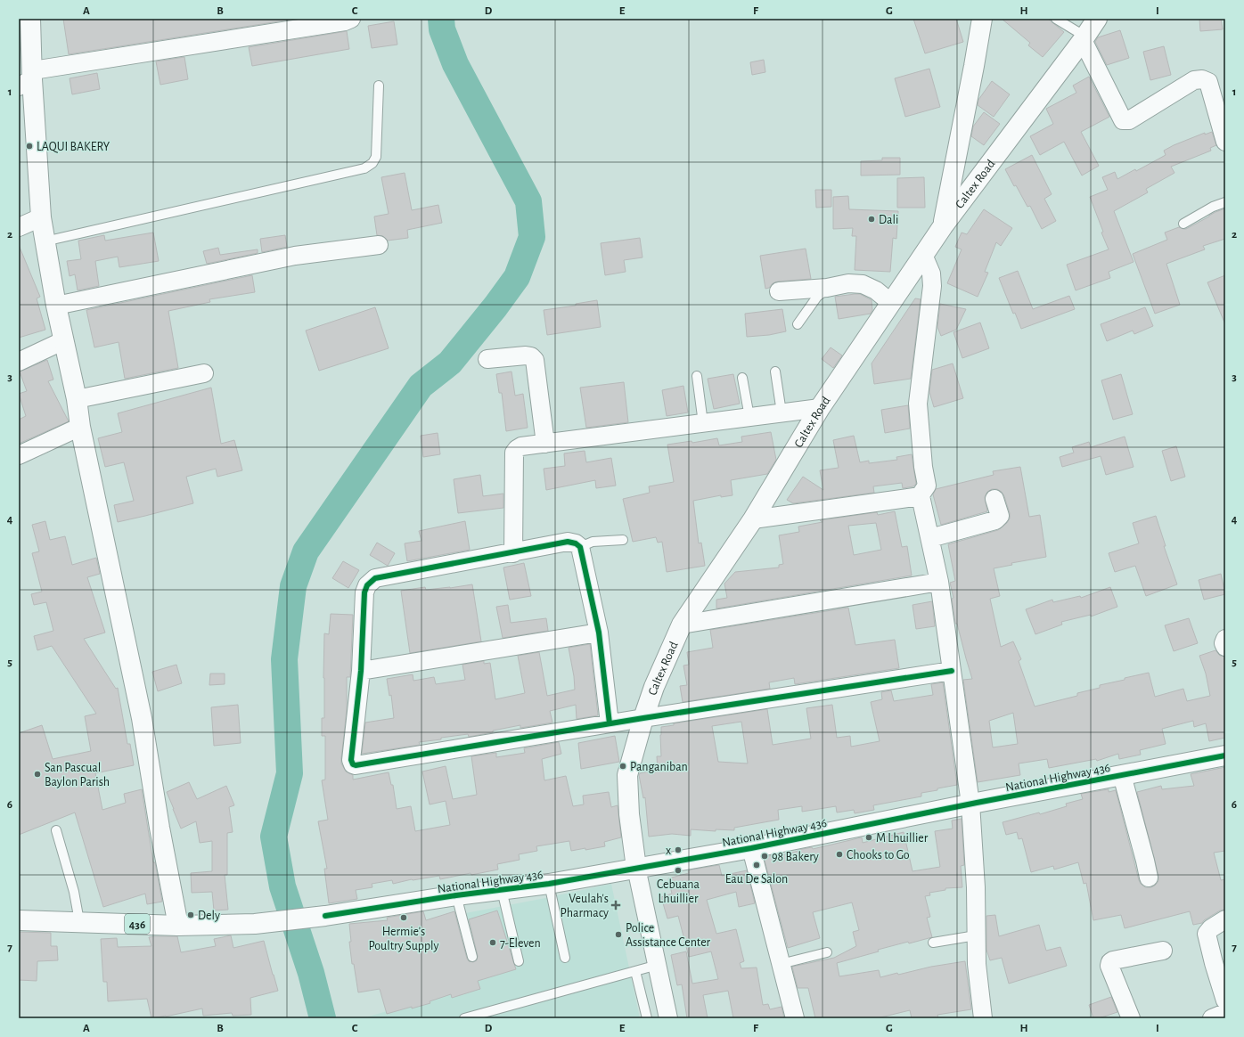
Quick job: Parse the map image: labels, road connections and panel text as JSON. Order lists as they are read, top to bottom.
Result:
{
  "streets": {
    "street": ["Caltex Road", "National Highway 436", "436"]
  },
  "crossings": [
    ["Caltex Road", "National Highway 436"]
  ],
  "places": {
    "other": [
      "LAQUI BAKERY",
      "Dali",
      "Panganiban",
      "San Pascual Baylon Parish",
      "M Lhuillier",
      "x",
      "Chooks to Go",
      "98 Bakery",
      "Eau De Salon",
      "Cebuana Lhuillier",
      "Dely",
      "Hermie's Poultry Supply",
      "Police Assistance Center",
      "7-Eleven"
    ],
    "health": ["Veulah's Pharmacy"]
  },
  "grid": {
    "columns": [
      "A",
      "B",
      "C",
      "D",
      "E",
      "F",
      "G",
      "H",
      "I"
    ],
    "rows": [
      "1",
      "2",
      "3",
      "4",
      "5",
      "6",
      "7"
    ]
  }
}
